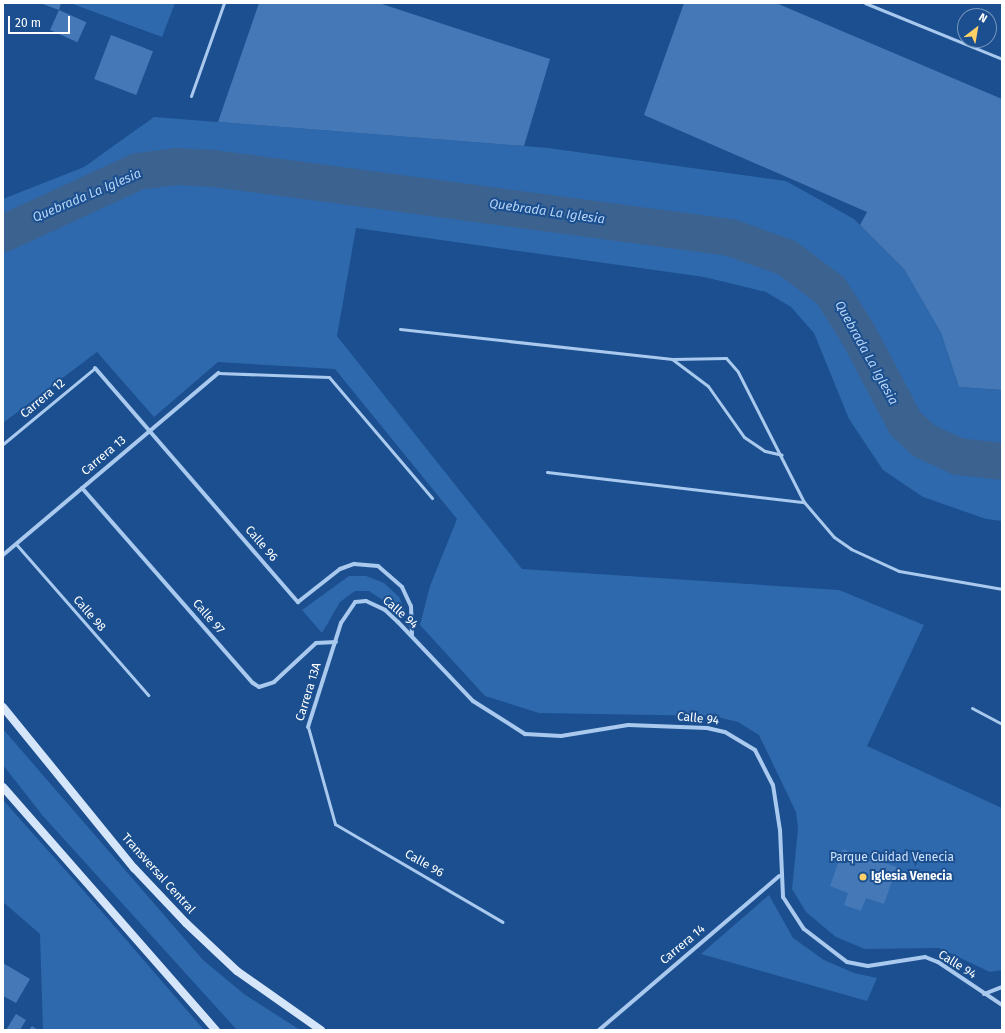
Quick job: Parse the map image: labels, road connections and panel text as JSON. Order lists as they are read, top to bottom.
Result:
{
  "streets": {
    "main road": ["Transversal Central"],
    "street": [
      "Carrera 13",
      "Calle 96",
      "Calle 94",
      "Calle 97",
      "Carrera 13A",
      "Carrera 14"
    ],
    "lane": ["Carrera 12", "Calle 98"]
  },
  "crossings": [
    ["Carrera 12", "Calle 96"],
    ["Carrera 13", "Calle 96"],
    ["Carrera 13", "Calle 98"],
    ["Carrera 13", "Calle 97"],
    ["Calle 96", "Calle 94"],
    ["Calle 96", "Carrera 13A"],
    ["Calle 94", "Carrera 13A"],
    ["Calle 94", "Carrera 14"],
    ["Calle 97", "Carrera 13A"]
  ],
  "water": ["Quebrada La Iglesia"],
  "parks": ["Parque Cuidad Venecia"],
  "places": ["Iglesia Venecia"],
  "scale_bar": "20 m",
  "north": "top right"
}
